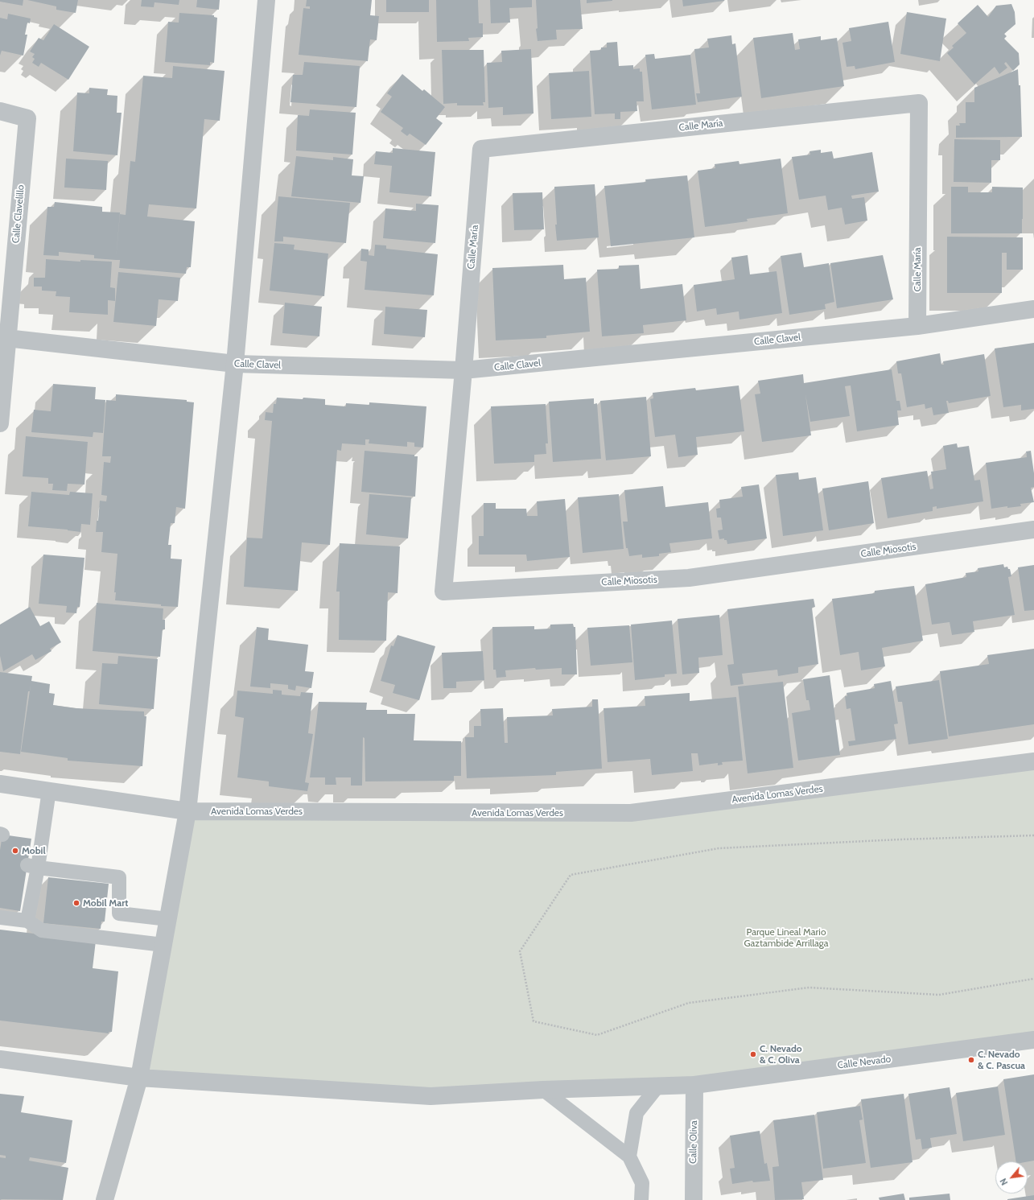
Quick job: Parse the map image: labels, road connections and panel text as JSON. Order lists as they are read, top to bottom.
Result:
{
  "streets": {
    "street": [
      "Calle María",
      "Calle Clavelillo",
      "Calle Clavel",
      "Calle Miosotis",
      "Avenida Lomas Verdes",
      "Calle Nevado",
      "Calle Oliva"
    ]
  },
  "crossings": [
    ["Calle María", "Calle Clavel"],
    ["Calle María", "Calle Miosotis"],
    ["Calle Clavelillo", "Calle Clavel"],
    ["Calle Clavel", "Calle Miosotis"],
    ["Calle Nevado", "Calle Oliva"]
  ],
  "parks": ["Parque Lineal Mario Gaztambide Arrillaga"],
  "places": [
    "Mobil",
    "Mobil Mart",
    "C. Nevado & C. Oliva",
    "C. Nevado & C. Pascua"
  ],
  "north": "bottom left"
}
